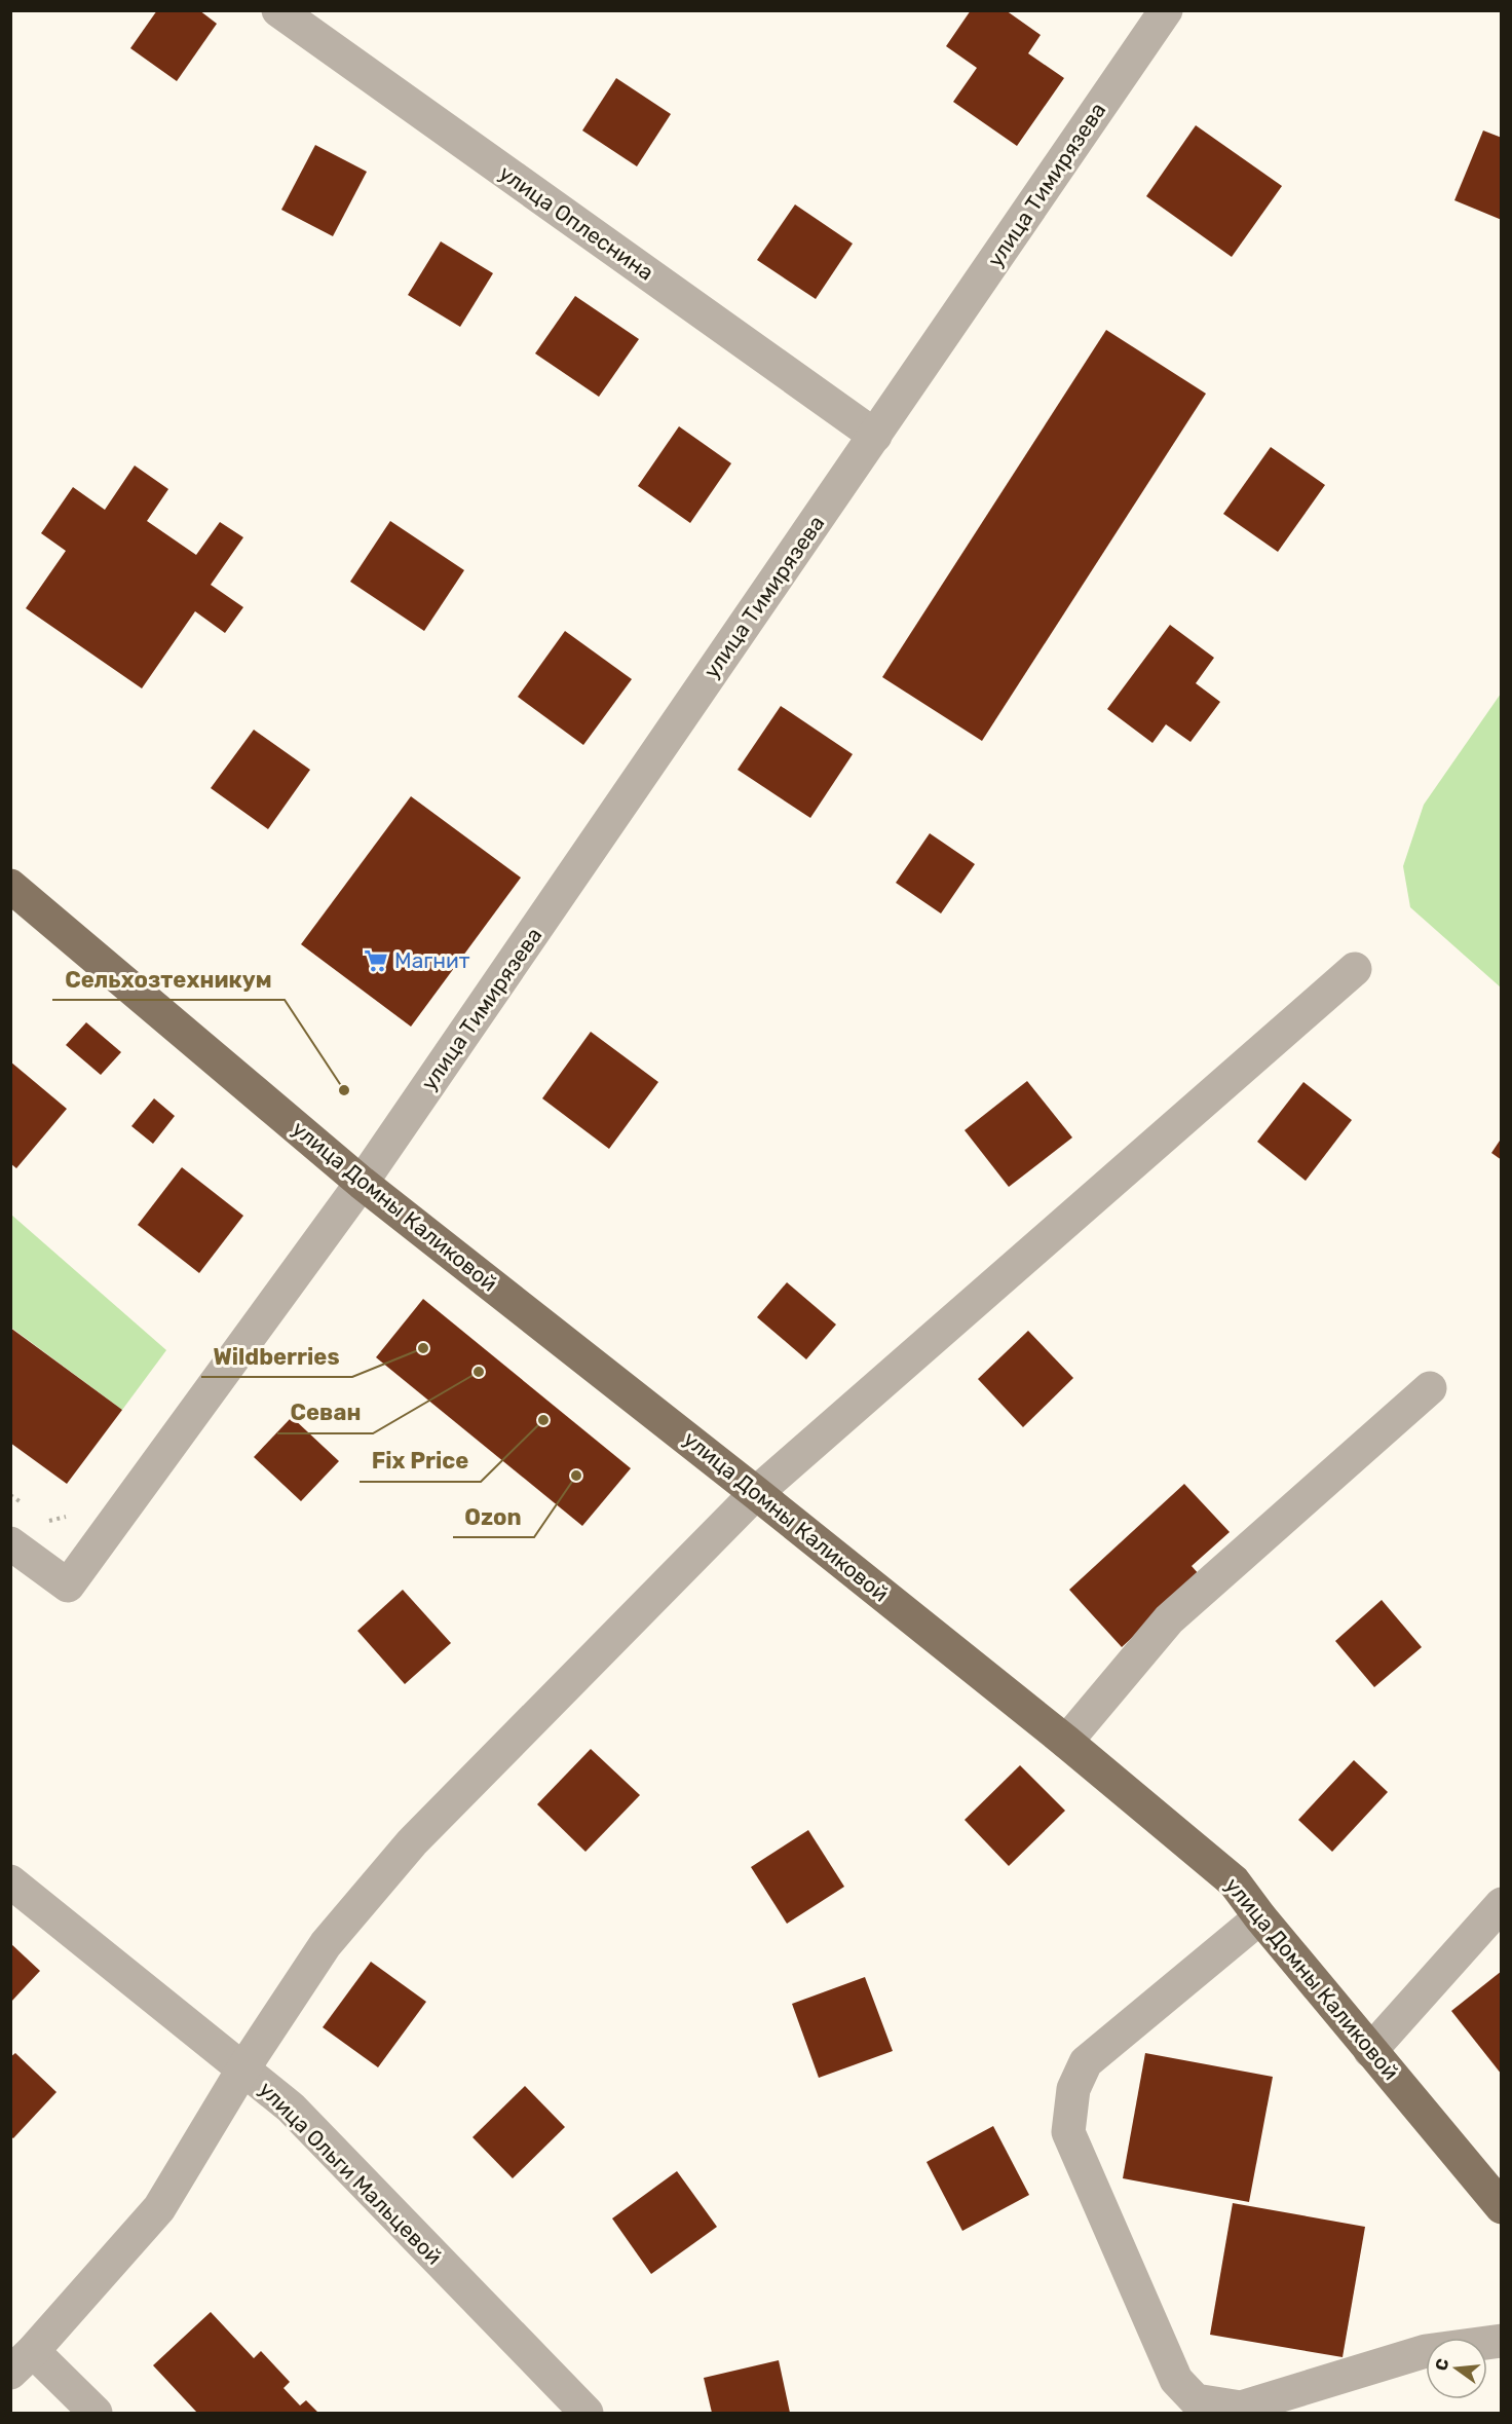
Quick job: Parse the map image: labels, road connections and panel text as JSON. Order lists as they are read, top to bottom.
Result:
{
  "streets": {
    "main road": ["улица Домны Каликовой"],
    "street": ["улица Тимирязева", "улица Оплеснина", "улица Ольги Мальцевой"]
  },
  "crossings": [
    ["улица Тимирязева", "улица Оплеснина"],
    ["улица Тимирязева", "улица Домны Каликовой"]
  ],
  "places": {
    "supermarket": ["Магнит"],
    "other": [
      "Сельхозтехникум",
      "Wildberries",
      "Севан",
      "Fix Price",
      "Ozon"
    ]
  },
  "north": "left"
}
